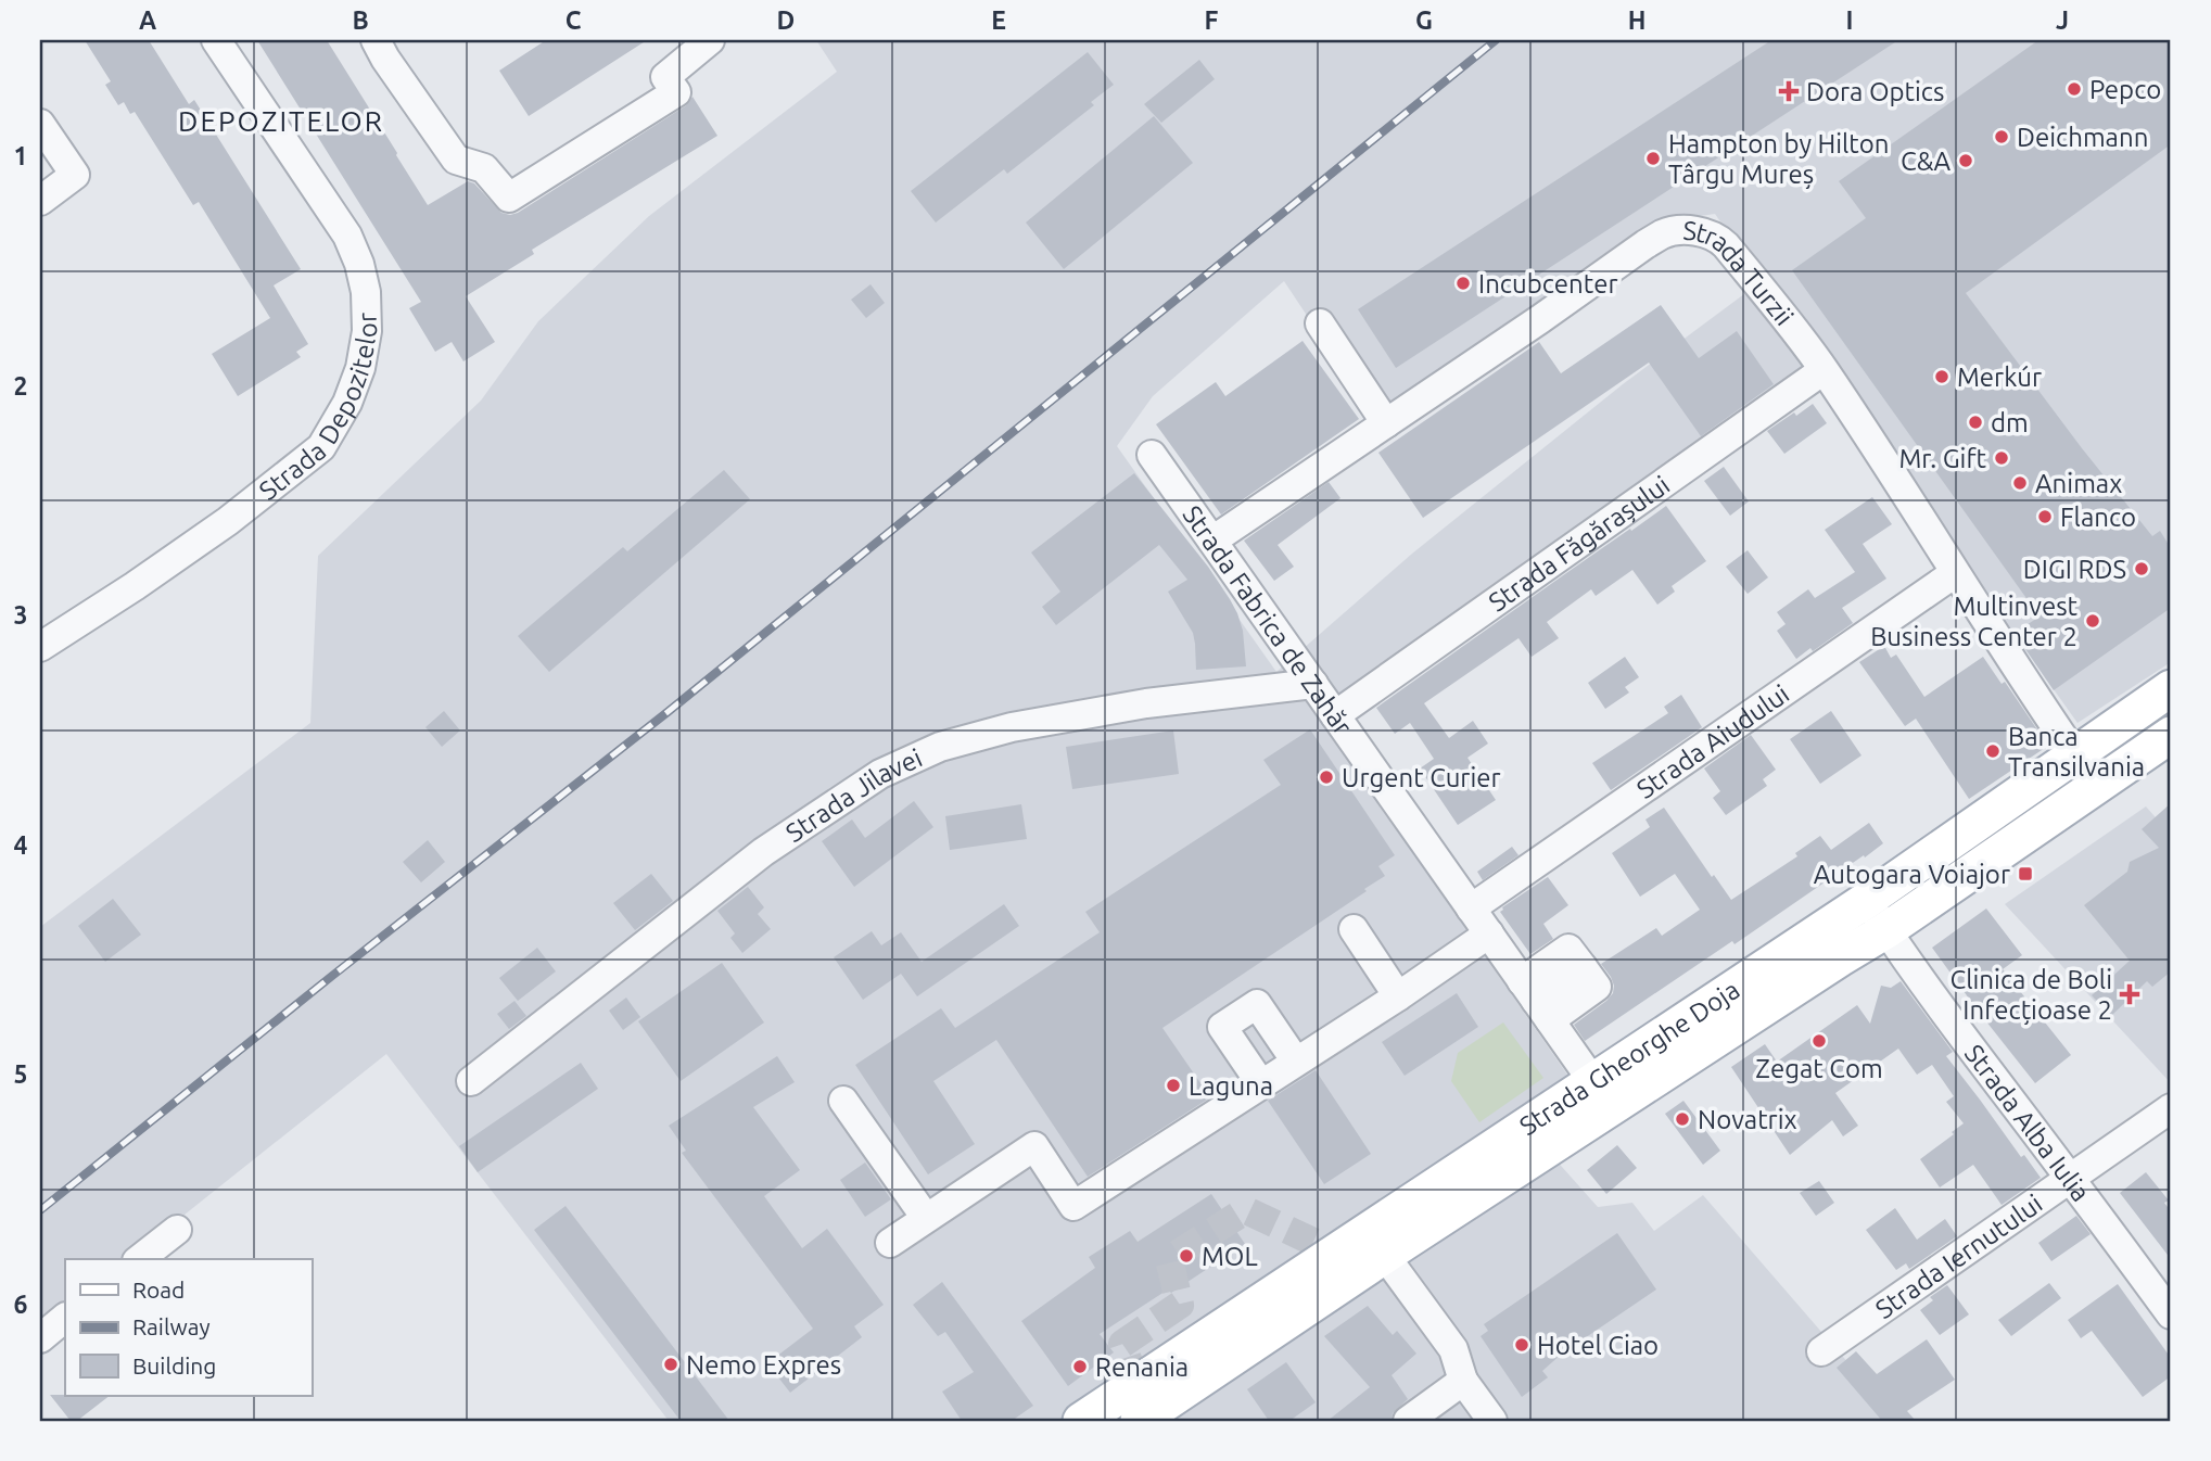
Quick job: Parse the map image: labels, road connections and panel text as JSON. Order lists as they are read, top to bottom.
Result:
{
  "streets": {
    "main road": ["Strada Gheorghe Doja"],
    "street": [
      "Strada Turzii",
      "Strada Depozitelor",
      "Strada Făgărașului",
      "Strada Fabrica de Zahăr",
      "Strada Aiudului",
      "Strada Jilavei",
      "Strada Alba Iulia",
      "Strada Iernutului"
    ]
  },
  "crossings": [
    ["Strada Turzii", "Strada Făgărașului"],
    ["Strada Turzii", "Strada Fabrica de Zahăr"],
    ["Strada Turzii", "Strada Aiudului"],
    ["Strada Turzii", "Strada Gheorghe Doja"],
    ["Strada Făgărașului", "Strada Fabrica de Zahăr"],
    ["Strada Fabrica de Zahăr", "Strada Aiudului"],
    ["Strada Fabrica de Zahăr", "Strada Jilavei"],
    ["Strada Fabrica de Zahăr", "Strada Gheorghe Doja"],
    ["Strada Gheorghe Doja", "Strada Alba Iulia"],
    ["Strada Alba Iulia", "Strada Iernutului"]
  ],
  "districts": ["DEPOZITELOR"],
  "places": {
    "other": [
      "Pepco",
      "Deichmann",
      "Hampton by Hilton Târgu Mureș",
      "C&A",
      "Incubcenter",
      "Merkúr",
      "dm",
      "Mr. Gift",
      "Animax",
      "Flanco",
      "DIGI RDS",
      "Multinvest Business Center 2",
      "Banca Transilvania",
      "Urgent Curier",
      "Zegat Com",
      "Laguna",
      "Novatrix",
      "MOL",
      "Hotel Ciao",
      "Nemo Expres",
      "Renania"
    ],
    "health": ["Dora Optics", "Clinica de Boli Infecțioase 2"],
    "transit": ["Autogara Voiajor"]
  },
  "legend": ["Road", "Railway", "Building"],
  "grid": {
    "columns": [
      "A",
      "B",
      "C",
      "D",
      "E",
      "F",
      "G",
      "H",
      "I",
      "J"
    ],
    "rows": [
      "1",
      "2",
      "3",
      "4",
      "5",
      "6"
    ]
  }
}
